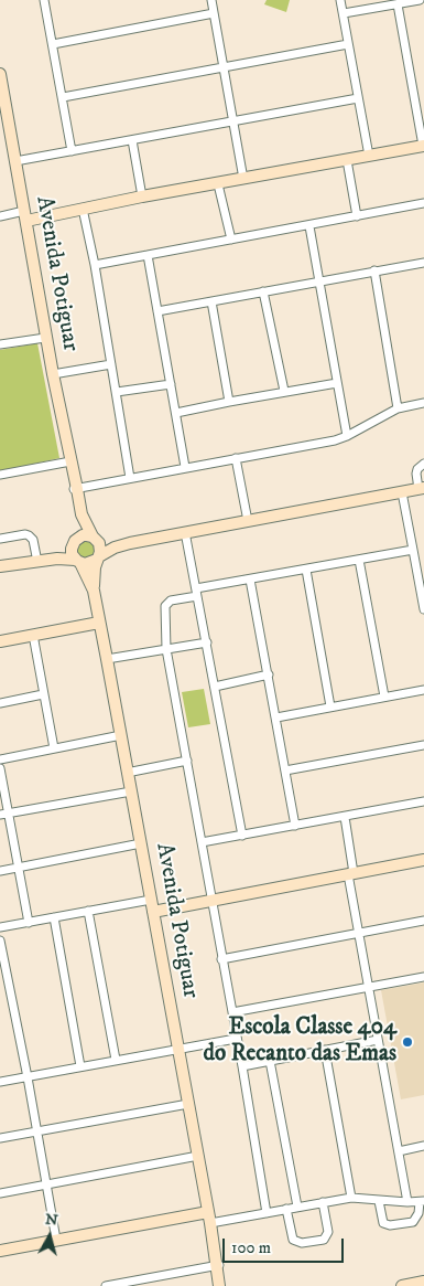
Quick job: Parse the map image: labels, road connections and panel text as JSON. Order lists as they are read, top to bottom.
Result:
{
  "streets": {
    "street": ["Avenida Potiguar"]
  },
  "places": ["Escola Classe 404 do Recanto das Emas"],
  "scale_bar": "100 m",
  "north": "top"
}
